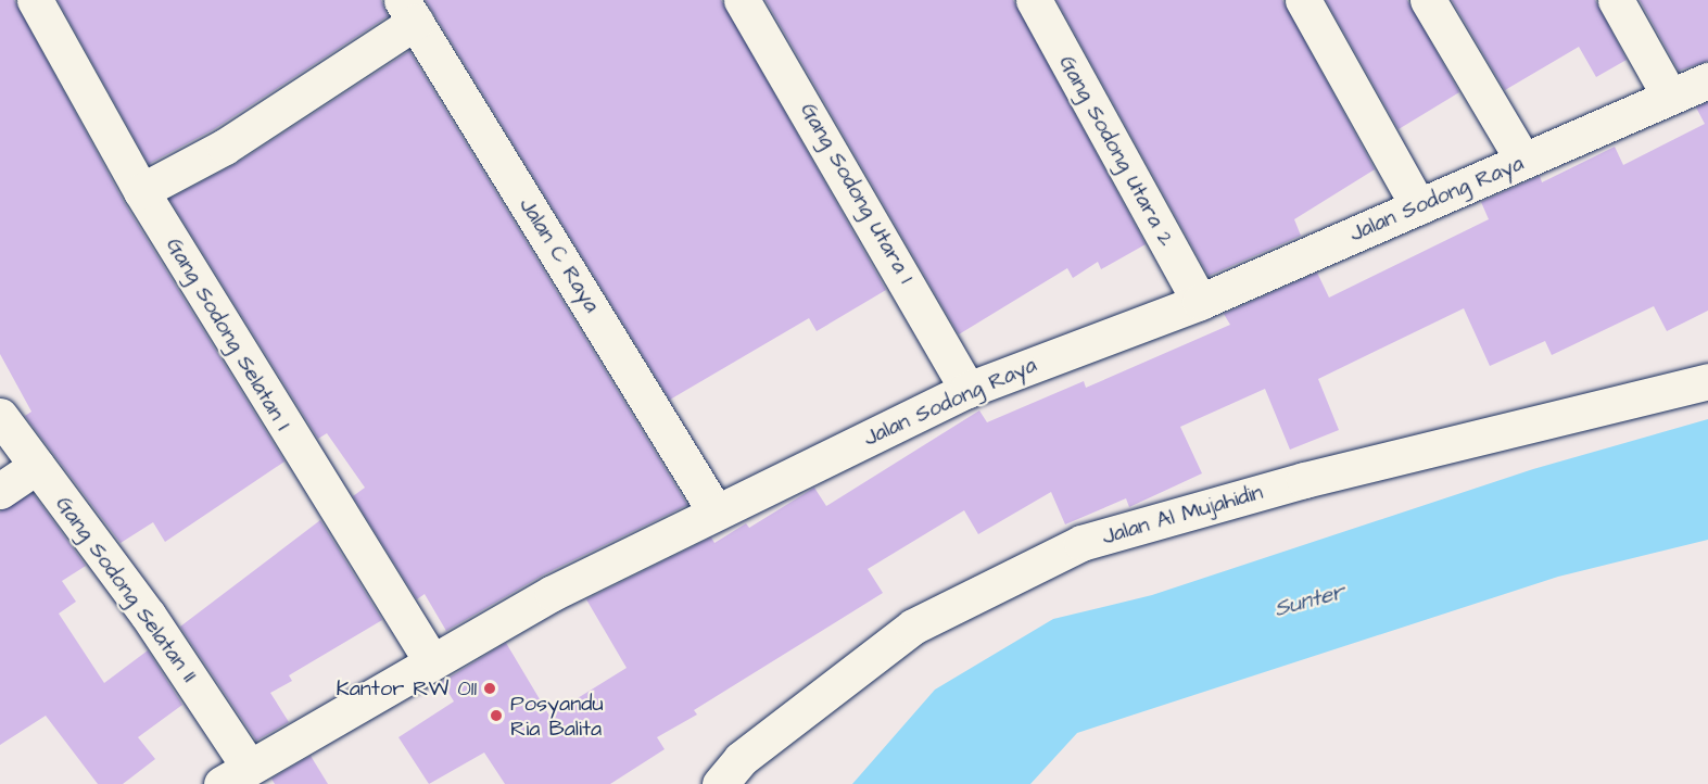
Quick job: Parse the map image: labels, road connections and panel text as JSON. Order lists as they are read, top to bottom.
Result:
{
  "streets": {
    "street": [
      "Gang Sodong Utara 2",
      "Gang Sodong Utara 1",
      "Jalan Sodong Raya",
      "Jalan C Raya",
      "Gang Sodong Selatan I",
      "Jalan Al Mujahidin",
      "Gang Sodong Selatan II"
    ]
  },
  "crossings": [
    ["Gang Sodong Utara 2", "Jalan Sodong Raya"],
    ["Gang Sodong Utara 1", "Jalan Sodong Raya"],
    ["Jalan Sodong Raya", "Jalan C Raya"],
    ["Jalan Sodong Raya", "Gang Sodong Selatan I"],
    ["Jalan Sodong Raya", "Gang Sodong Selatan II"]
  ],
  "water": ["Sunter"],
  "places": ["Kantor RW 011", "Posyandu Ria Balita"]
}
